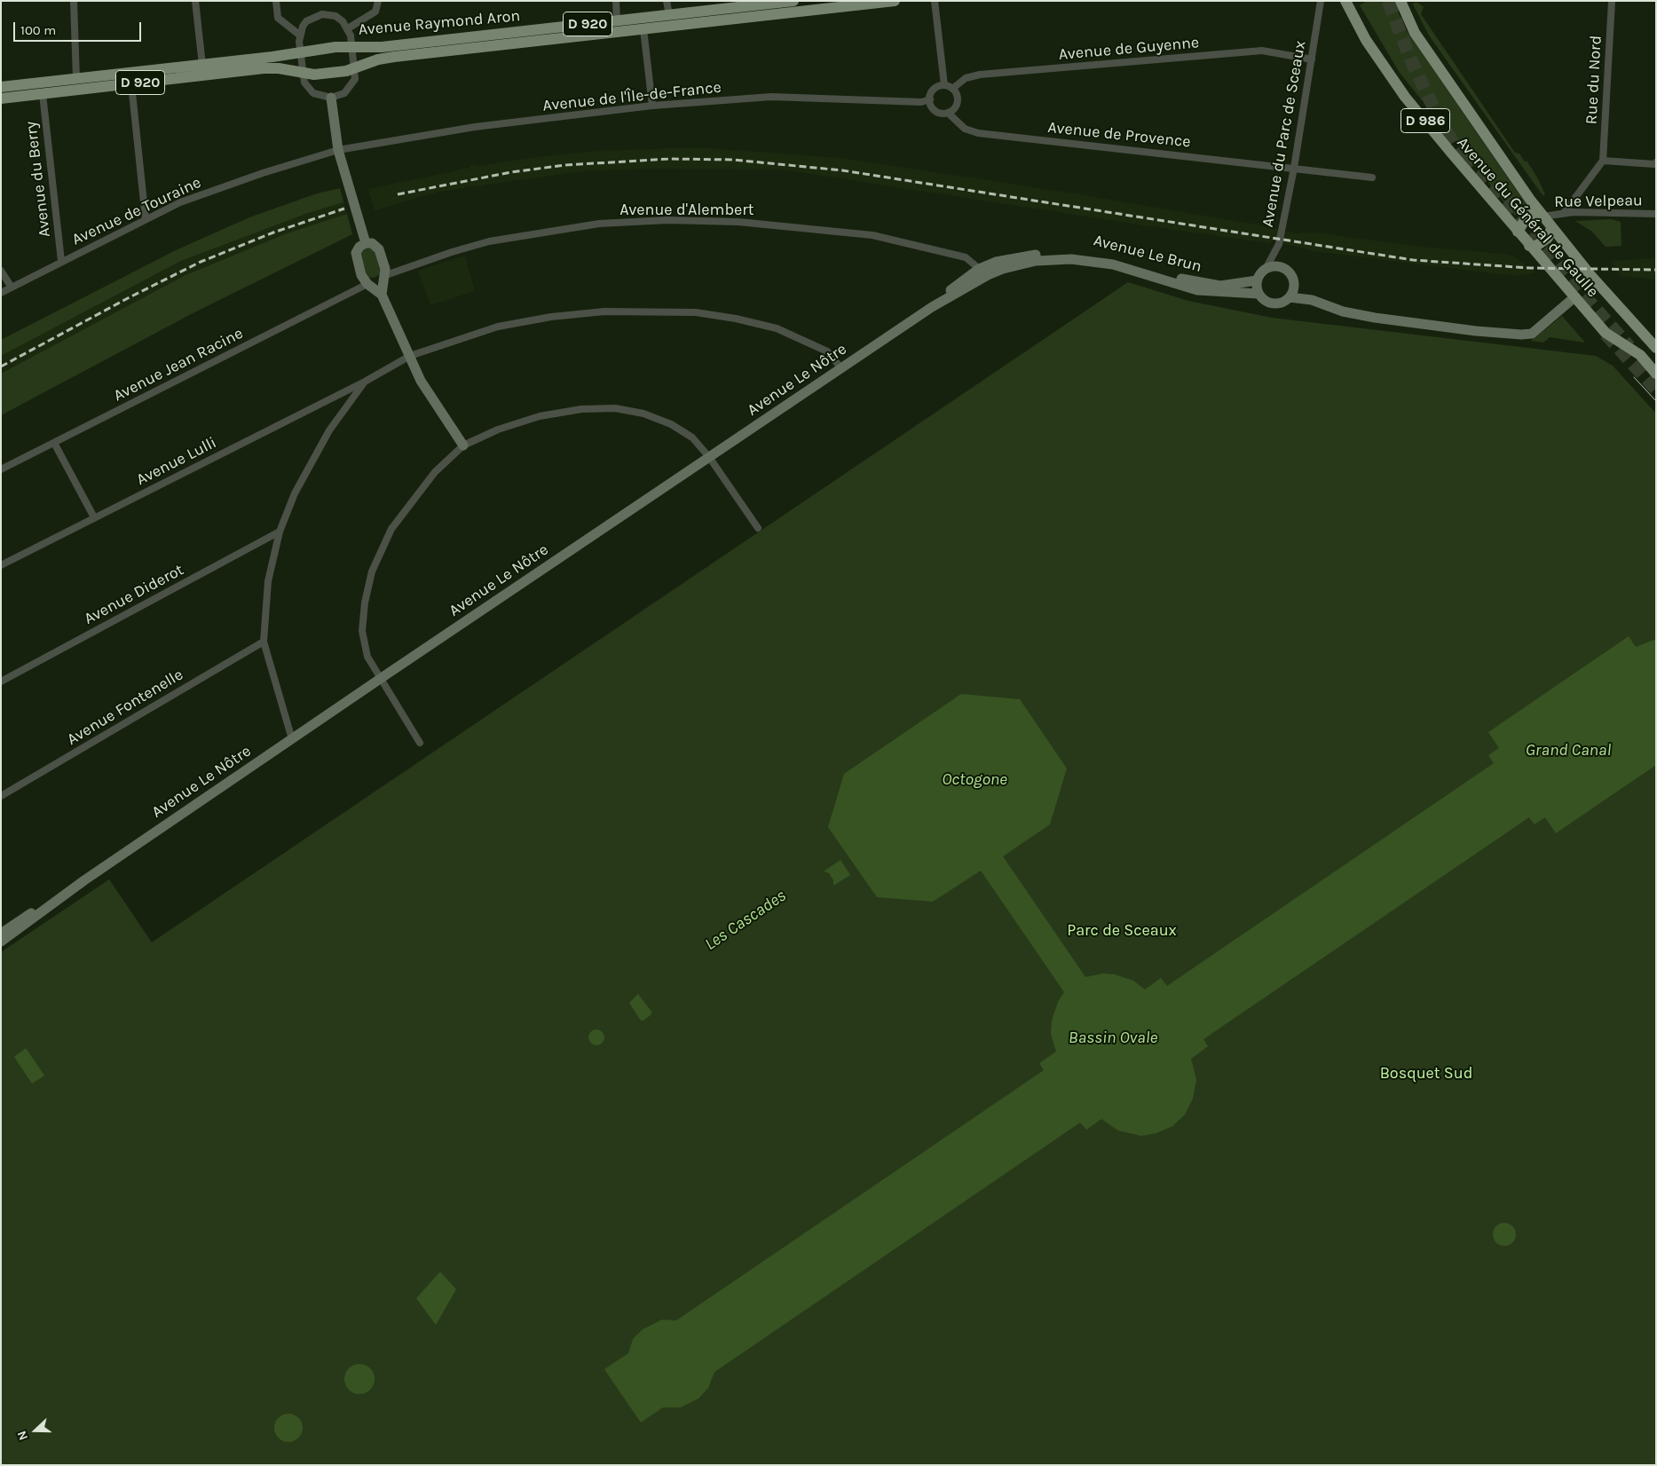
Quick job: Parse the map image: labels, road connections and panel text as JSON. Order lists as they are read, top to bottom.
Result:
{
  "streets": {
    "main road": [
      "Avenue Raymond Aron",
      "D 920",
      "D 986",
      "Avenue du Général de Gaulle",
      "Avenue Le Brun",
      "Avenue Le Nôtre"
    ],
    "street": [
      "Avenue de Guyenne",
      "Rue du Nord",
      "Avenue de l'Île-de-France",
      "Avenue du Parc de Sceaux",
      "Avenue de Provence",
      "Avenue du Berry",
      "Rue Velpeau",
      "Avenue d'Alembert",
      "Avenue de Touraine",
      "Avenue Jean Racine",
      "Avenue Lulli",
      "Avenue Diderot",
      "Avenue Fontenelle"
    ]
  },
  "crossings": [
    ["Avenue Raymond Aron", "D 920"],
    ["D 920", "Avenue du Berry"],
    ["Avenue de Guyenne", "Avenue de l'Île-de-France"],
    ["Avenue de Guyenne", "Avenue du Parc de Sceaux"],
    ["Avenue de Guyenne", "Avenue de Provence"],
    ["Avenue de l'Île-de-France", "Avenue de Provence"],
    ["Avenue de l'Île-de-France", "Avenue de Touraine"],
    ["Avenue du Parc de Sceaux", "Avenue de Provence"],
    ["Avenue du Parc de Sceaux", "Avenue Le Brun"],
    ["Avenue du Berry", "Avenue de Touraine"],
    ["Rue Velpeau", "Avenue du Général de Gaulle"],
    ["Avenue d'Alembert", "Avenue Le Brun"],
    ["Avenue d'Alembert", "Avenue Jean Racine"],
    ["Avenue d'Alembert", "Avenue Le Nôtre"],
    ["Avenue Le Brun", "Avenue Le Nôtre"],
    ["Avenue Le Nôtre", "Avenue Lulli"]
  ],
  "water": [
    "Grand Canal",
    "Octogone",
    "Les Cascades",
    "Bassin Ovale"
  ],
  "parks": ["Parc de Sceaux", "Bosquet Sud"],
  "scale_bar": "100 m",
  "north": "left"
}
